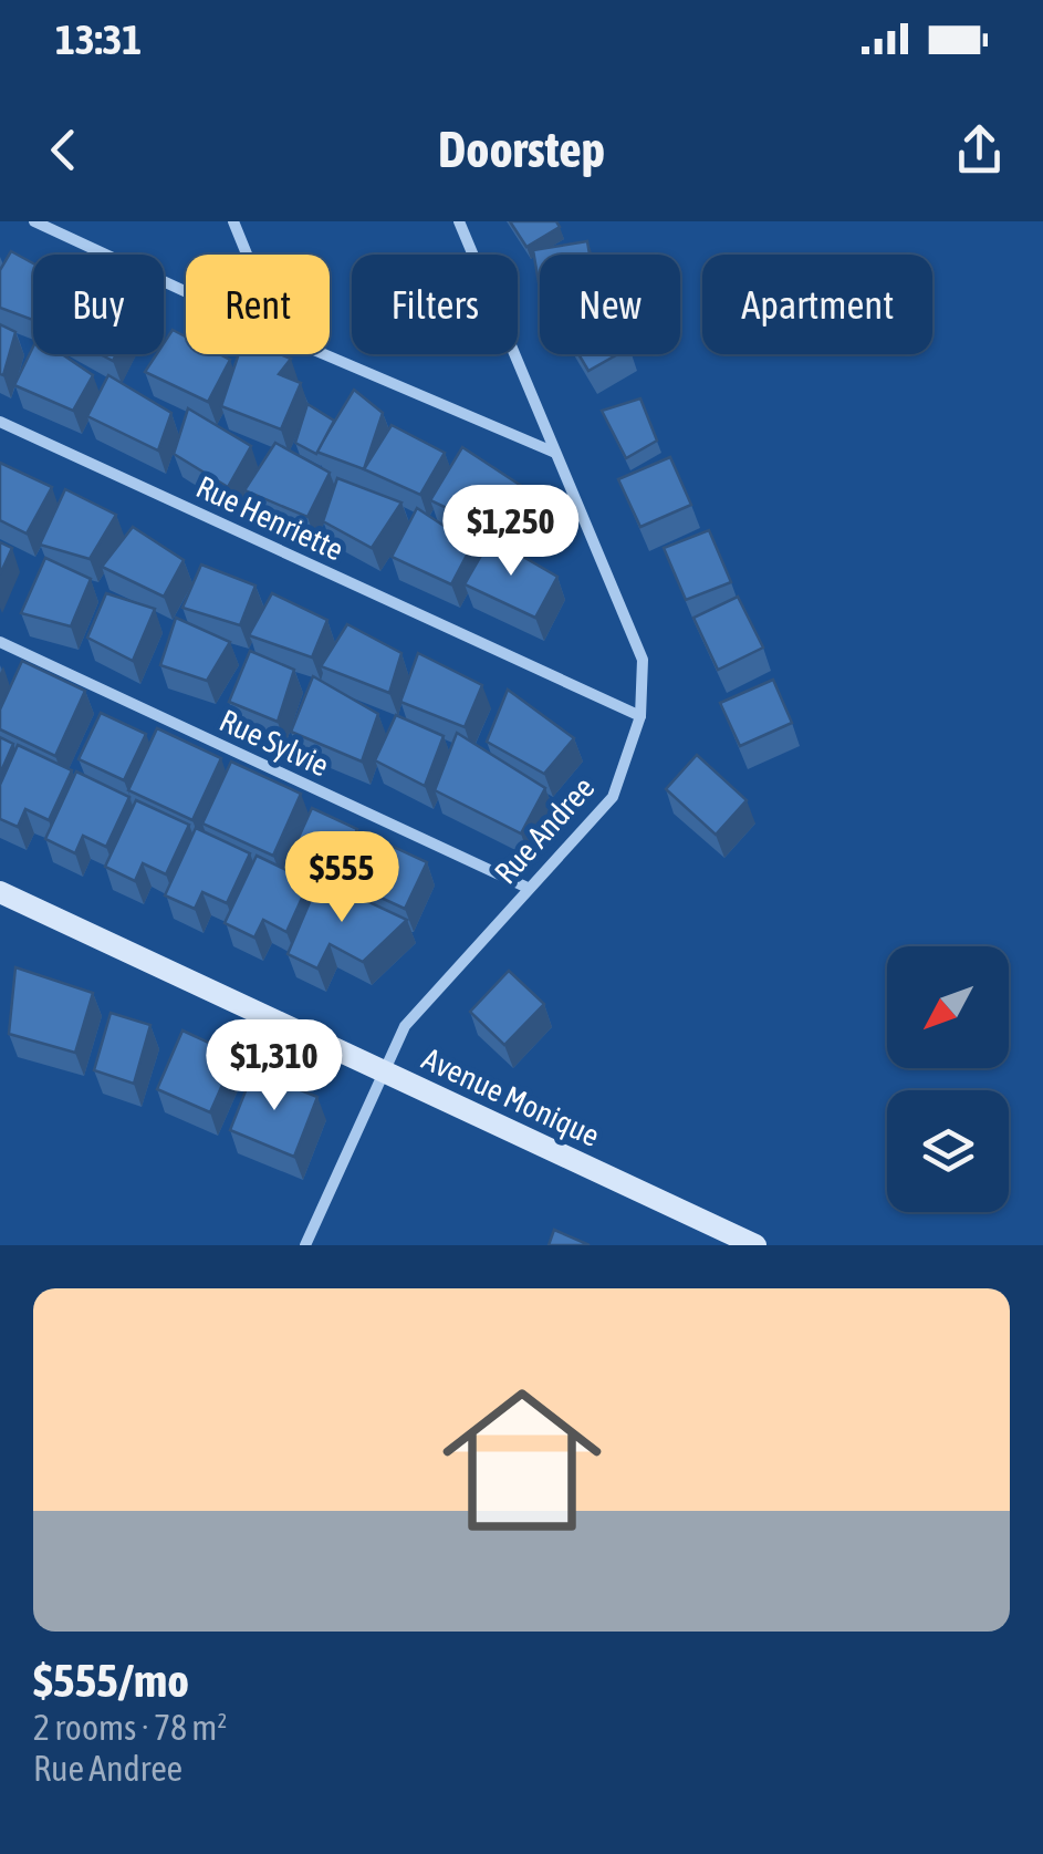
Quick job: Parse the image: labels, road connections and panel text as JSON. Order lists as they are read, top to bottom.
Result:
{
  "streets": {
    "street": [
      "Rue Henriette",
      "Rue Sylvie",
      "Rue Andree",
      "Avenue Monique"
    ]
  },
  "crossings": [
    ["Rue Henriette", "Rue Andree"],
    ["Rue Sylvie", "Rue Andree"],
    ["Rue Andree", "Avenue Monique"]
  ],
  "north": "bottom left",
  "page": {
    "status": "13:31",
    "header": "Doorstep",
    "chip": [
      "Buy",
      "Rent",
      "Filters",
      "New",
      "Apartment"
    ],
    "price": ["$1,250", "$555", "$1,310"],
    "list": [
      {
        "name": "$555/mo",
        "note": "2 rooms · 78 m² · Rue Andree"
      }
    ]
  }
}
